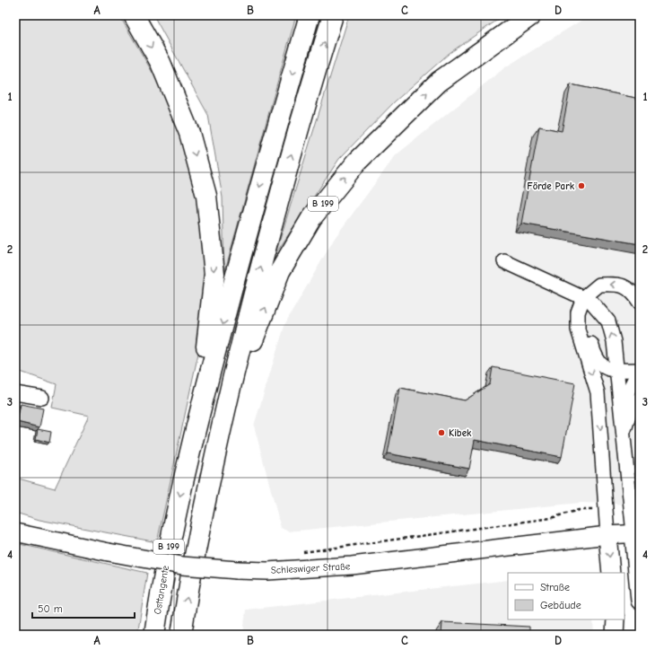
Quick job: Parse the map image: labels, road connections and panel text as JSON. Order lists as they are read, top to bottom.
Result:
{
  "streets": {
    "highway": ["B 199", "Osttangente"],
    "main road": ["Schleswiger Straße"]
  },
  "crossings": [
    ["B 199", "Osttangente"]
  ],
  "places": ["Förde Park", "Kibek"],
  "legend": ["Straße", "Gebäude"],
  "scale_bar": "50 m",
  "grid": {
    "columns": [
      "A",
      "B",
      "C",
      "D"
    ],
    "rows": [
      "1",
      "2",
      "3",
      "4"
    ]
  }
}
